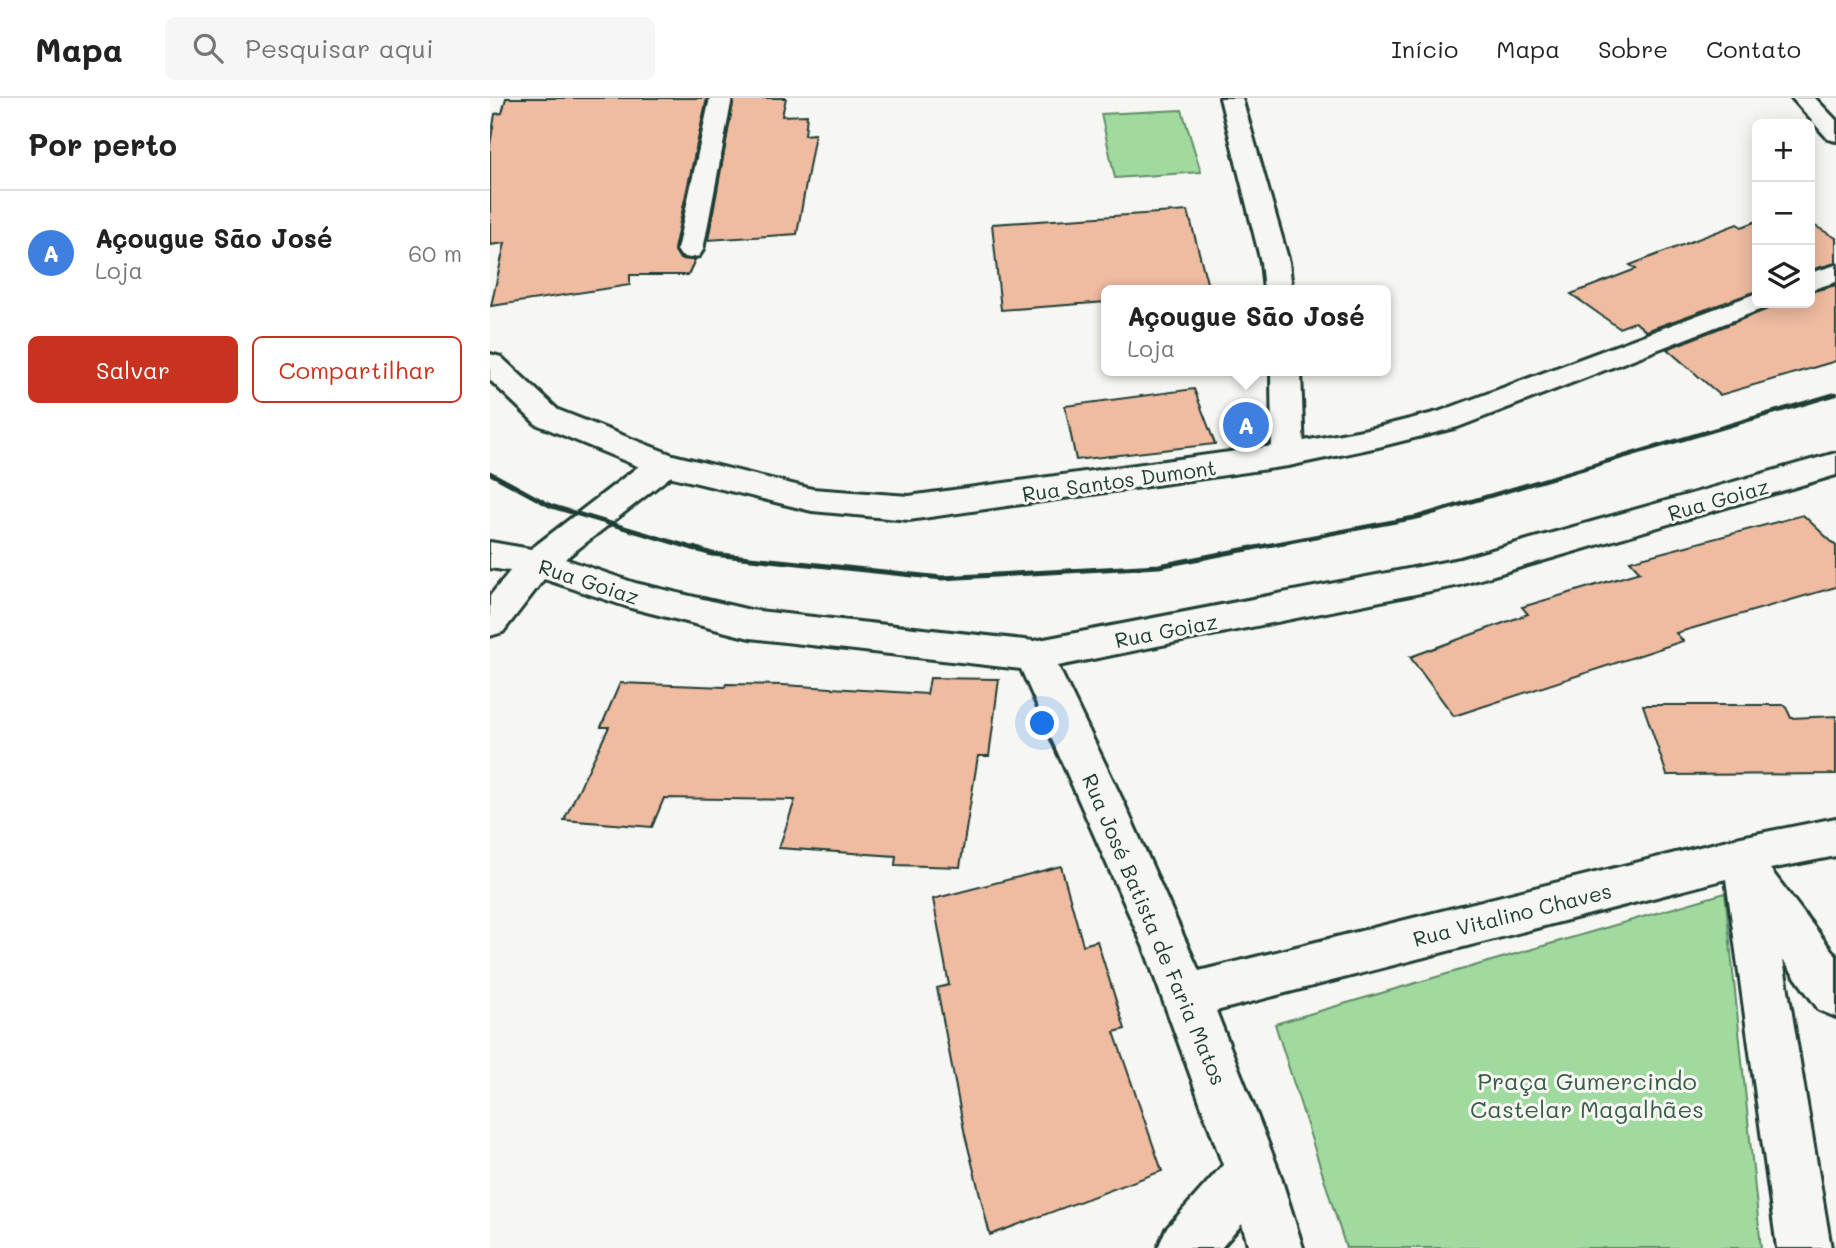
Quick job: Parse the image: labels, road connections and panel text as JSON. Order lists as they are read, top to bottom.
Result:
{
  "streets": {
    "street": [
      "Rua Santos Dumont",
      "Rua Goiaz",
      "Rua Vitalino Chaves",
      "Rua José Batista de Faria Matos"
    ]
  },
  "crossings": [
    ["Rua Goiaz", "Rua José Batista de Faria Matos"],
    ["Rua Vitalino Chaves", "Rua José Batista de Faria Matos"]
  ],
  "parks": ["Praça Gumercindo Castelar Magalhães"],
  "page": {
    "header": "Mapa",
    "search": "Pesquisar aqui",
    "nav": [
      "Início",
      "Mapa",
      "Sobre",
      "Contato"
    ],
    "heading": "Por perto",
    "map_buttons": ["+", "−"],
    "list": [
      {
        "mark": "A",
        "name": "Açougue São José",
        "note": "Loja",
        "value": "60 m"
      }
    ],
    "popup": ["Açougue São José", "Loja"],
    "buttons": ["Salvar", "Compartilhar"],
    "pins": "A"
  }
}
